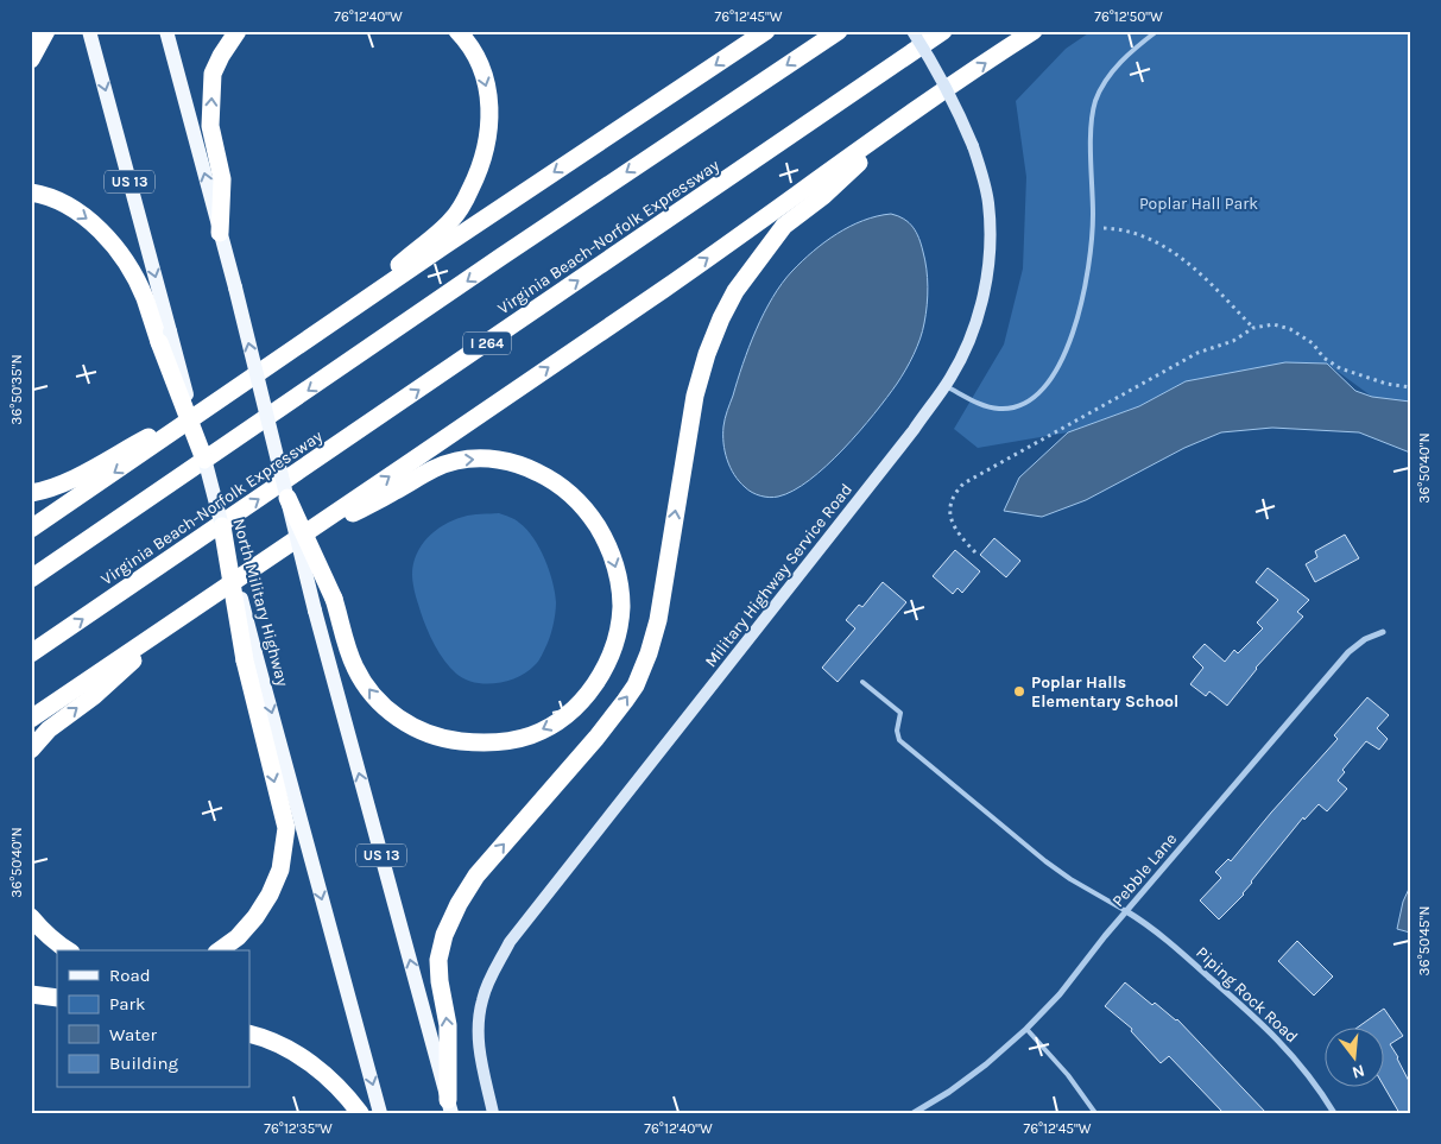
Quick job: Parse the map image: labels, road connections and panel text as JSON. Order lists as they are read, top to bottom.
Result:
{
  "streets": {
    "highway": ["Virginia Beach-Norfolk Expressway", "I 264"],
    "main road": ["US 13", "North Military Highway"],
    "street": ["Military Highway Service Road", "Pebble Lane", "Piping Rock Road"]
  },
  "crossings": [
    ["Pebble Lane", "Piping Rock Road"]
  ],
  "parks": ["Poplar Hall Park"],
  "places": ["Poplar Halls Elementary School"],
  "legend": [
    "Road",
    "Park",
    "Water",
    "Building"
  ],
  "north": "bottom",
  "coordinates": [
    "76°12'40\"W",
    "76°12'45\"W",
    "76°12'50\"W",
    "36°50'35\"N",
    "36°50'40\"N",
    "36°50'45\"N",
    "76°12'35\"W"
  ]
}
